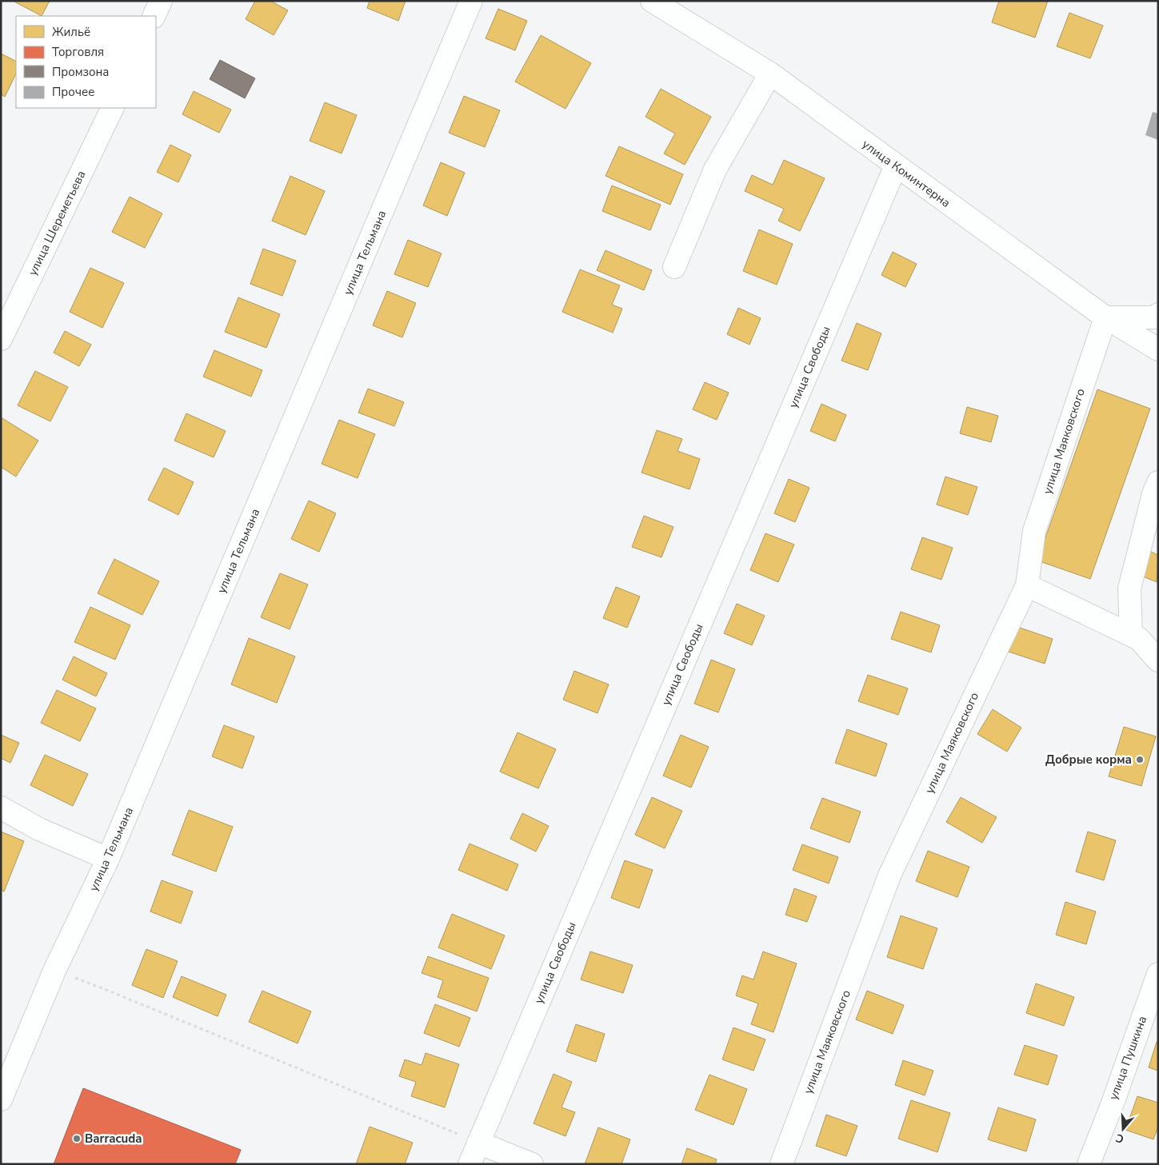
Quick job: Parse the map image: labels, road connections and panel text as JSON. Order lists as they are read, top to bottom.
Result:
{
  "streets": {
    "street": [
      "улица Коминтерна",
      "улица Шереметьева",
      "улица Тельмана",
      "улица Свободы",
      "улица Маяковского",
      "улица Пушкина"
    ]
  },
  "crossings": [
    ["улица Коминтерна", "улица Свободы"],
    ["улица Коминтерна", "улица Маяковского"]
  ],
  "places": ["Добрые корма", "Barracuda"],
  "legend": [
    "Жильё",
    "Торговля",
    "Промзона",
    "Прочее"
  ],
  "north": "bottom"
}
